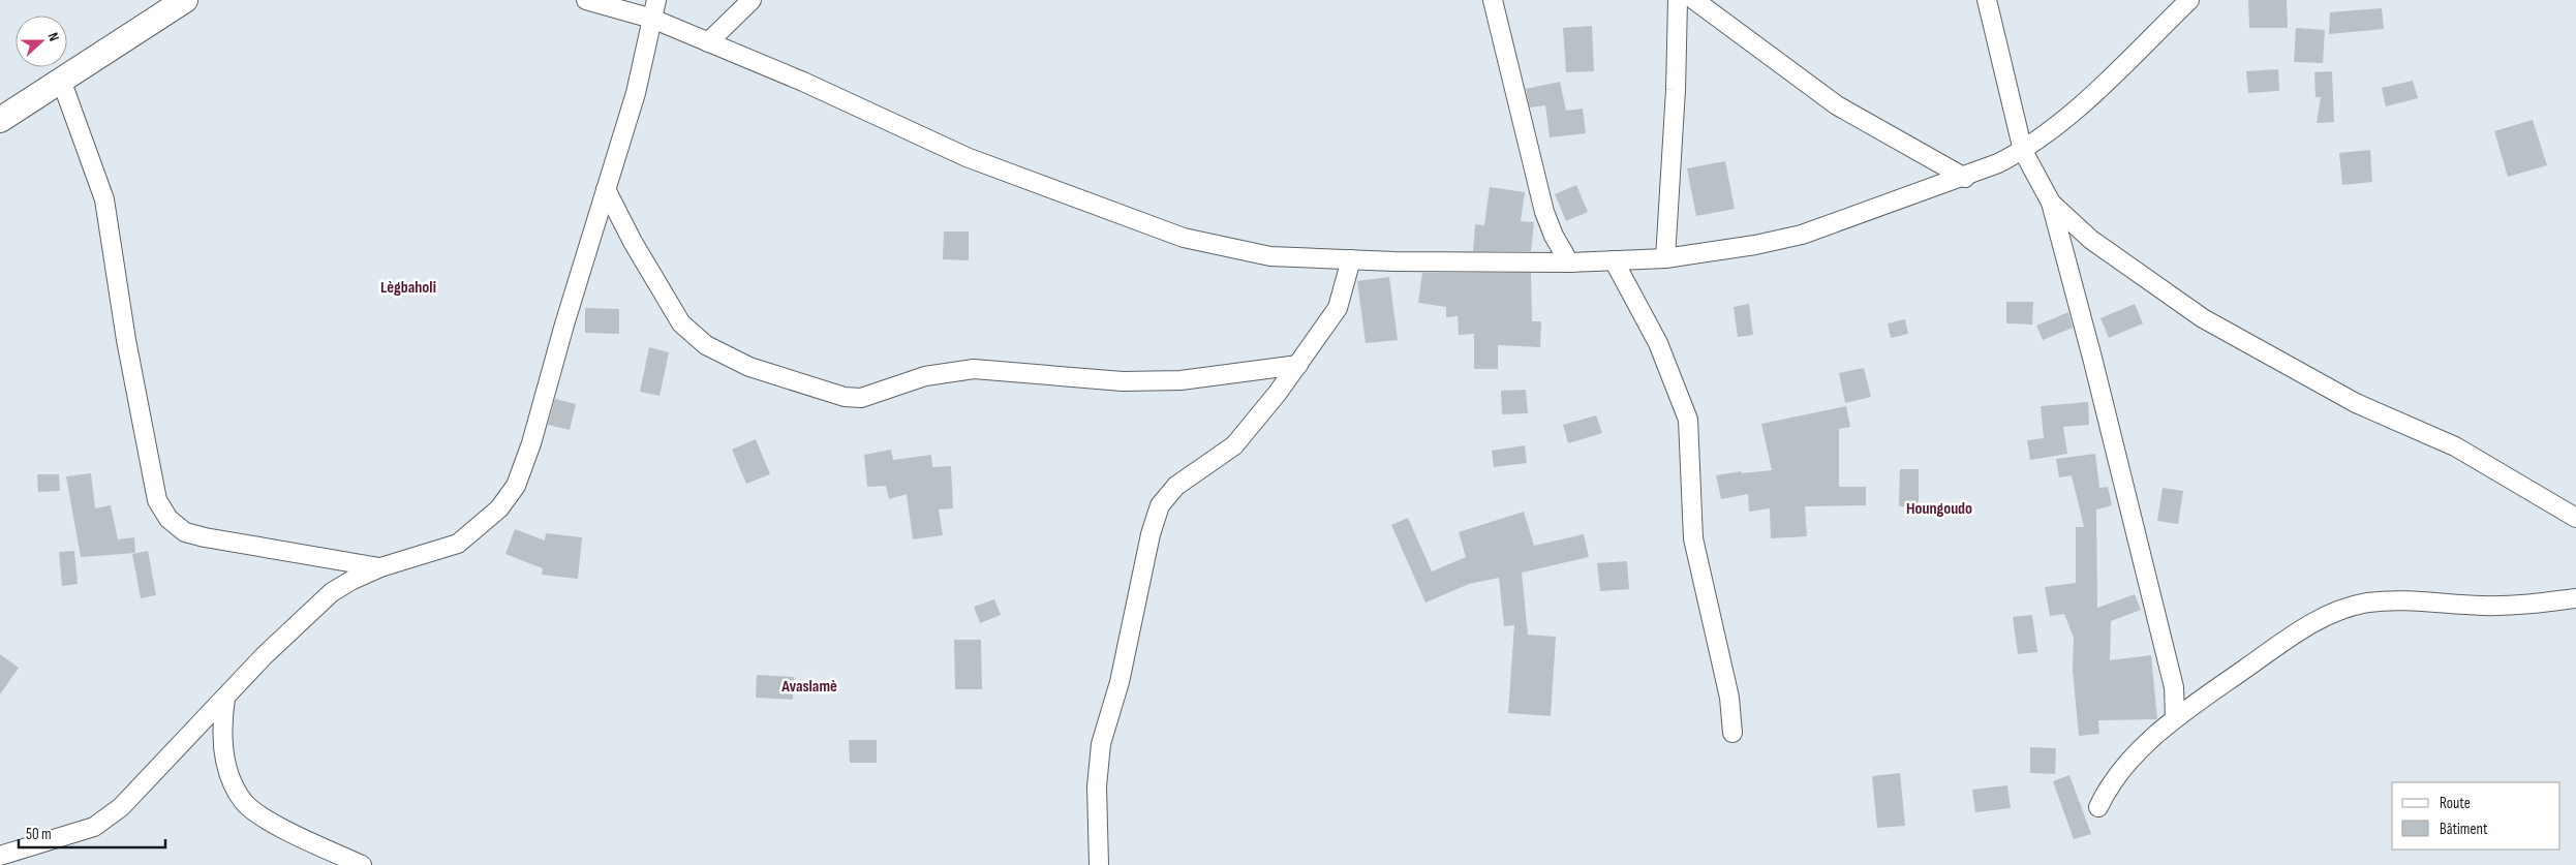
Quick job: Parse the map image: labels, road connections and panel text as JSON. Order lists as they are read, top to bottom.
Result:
{
  "districts": ["Lègbaholi", "Houngoudo", "Avaslamè"],
  "legend": ["Route", "Bâtiment"],
  "scale_bar": "50 m",
  "north": "right"
}
